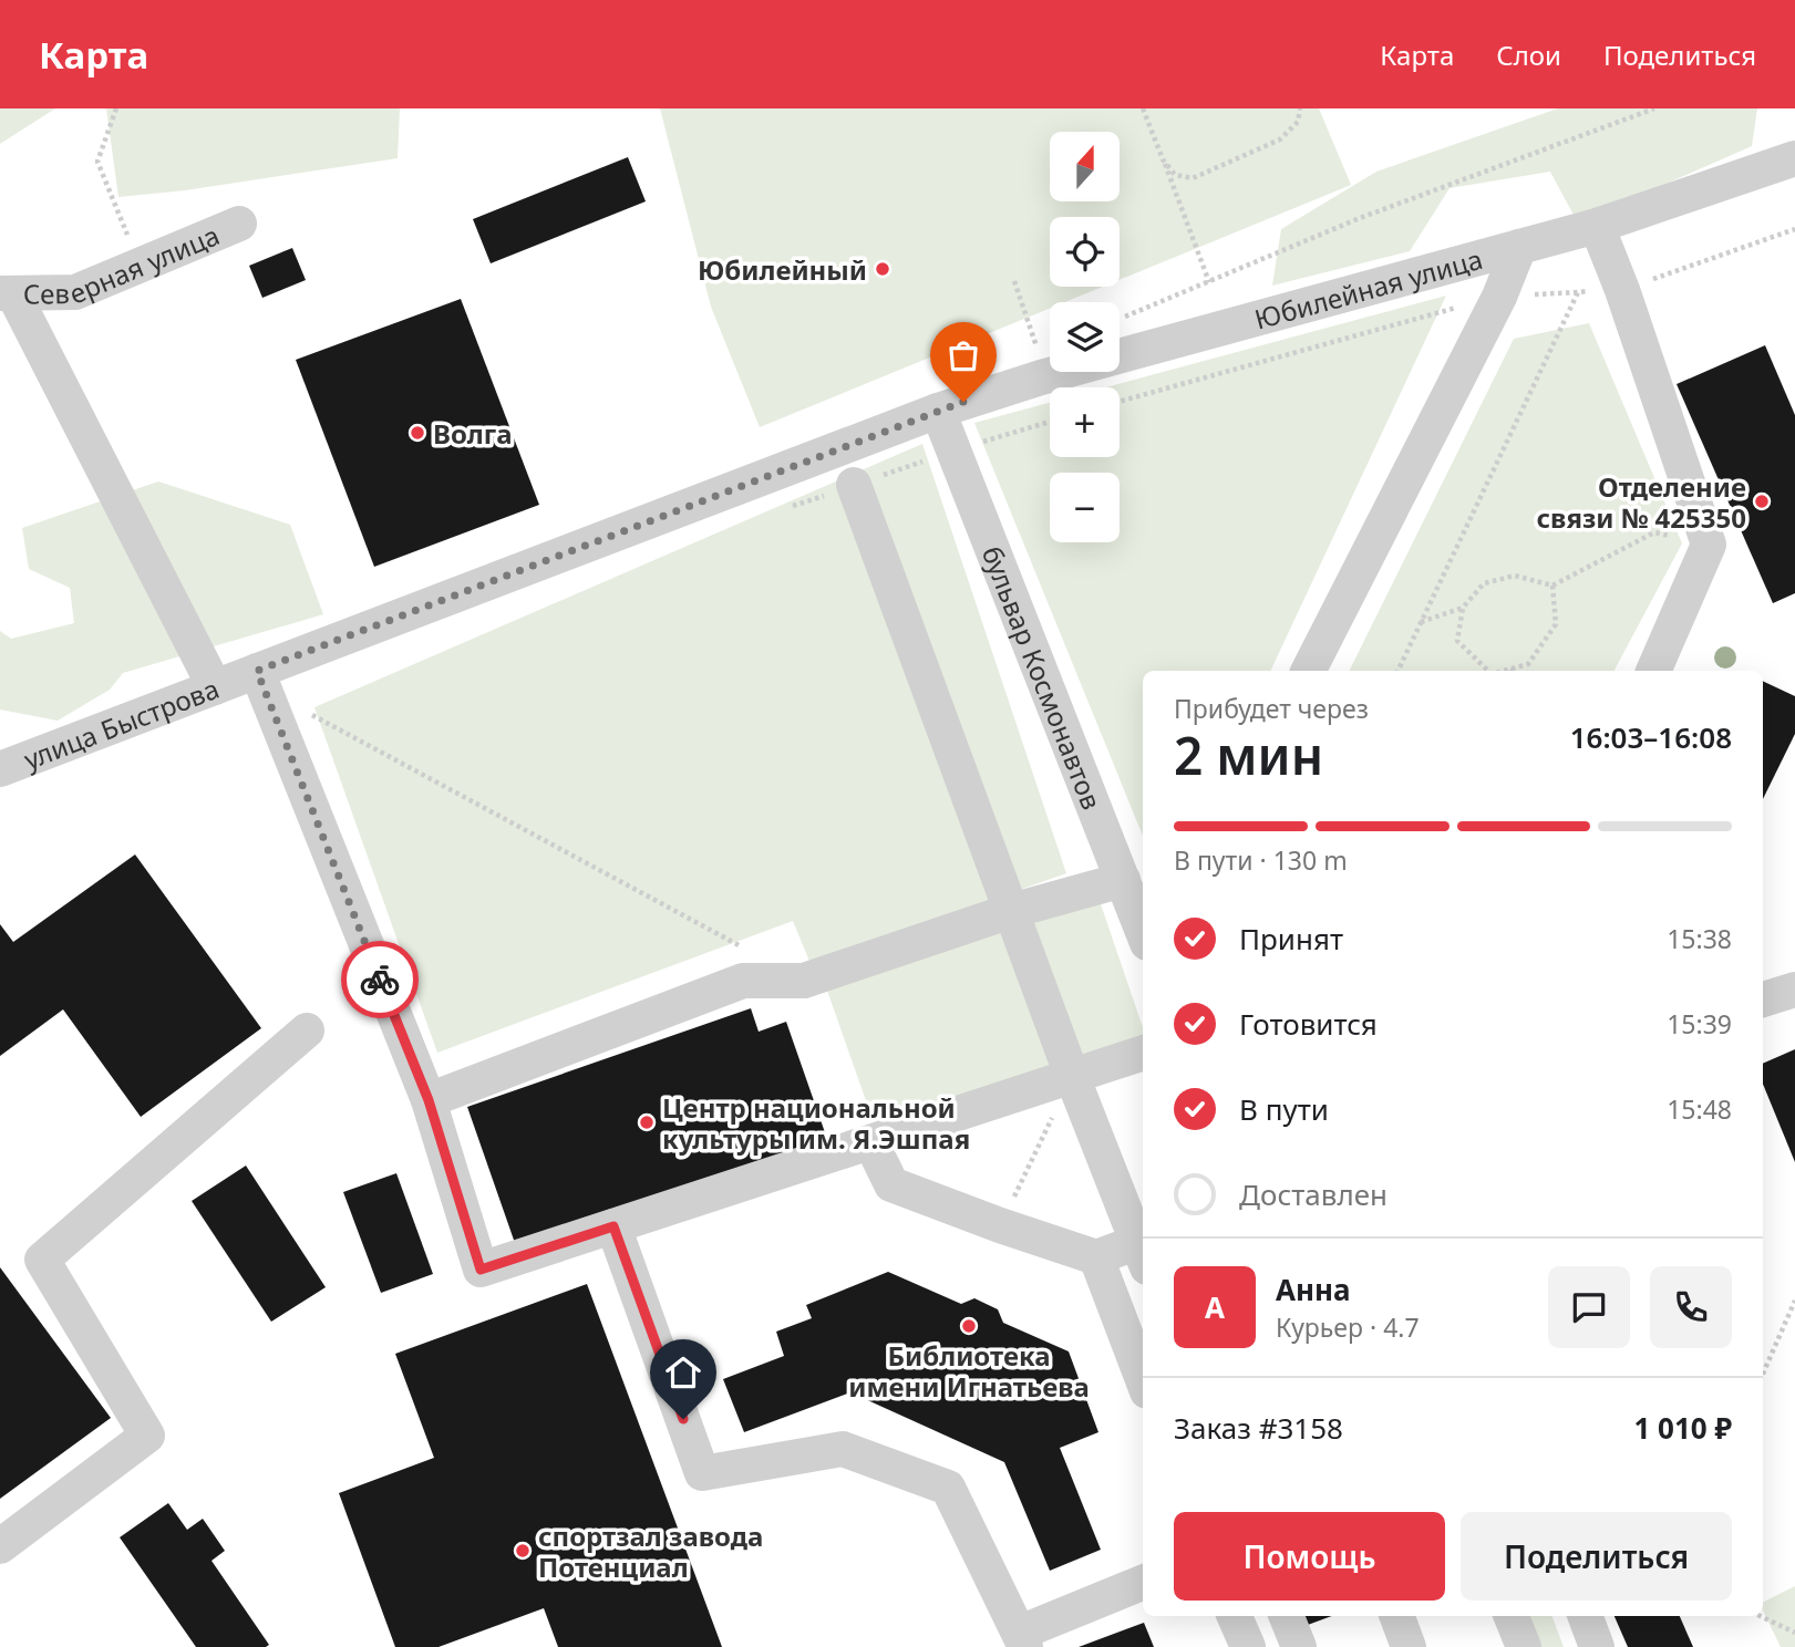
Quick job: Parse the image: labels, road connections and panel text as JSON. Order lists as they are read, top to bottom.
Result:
{
  "streets": {
    "street": [
      "Северная улица",
      "Юбилейная улица",
      "бульвар Космонавтов",
      "улица Быстрова"
    ]
  },
  "crossings": [
    ["Юбилейная улица", "бульвар Космонавтов"],
    ["Юбилейная улица", "улица Быстрова"],
    ["бульвар Космонавтов", "улица Быстрова"]
  ],
  "places": [
    "Юбилейный",
    "Волга",
    "Отделение связи № 425350",
    "Центр национальной культуры им. Я.Эшпая",
    "Библиотека имени Игнатьева",
    "спортзал завода Потенциал"
  ],
  "north": "top",
  "page": {
    "header": "Карта",
    "nav": ["Карта", "Слои", "Поделиться"],
    "map_buttons": ["+", "−"],
    "heading": ["2 мин", "Прибудет через", "16:03–16:08"],
    "panel": [
      "Анна",
      "Курьер · 4.7",
      "Заказ #3158",
      "1 010 ₽"
    ],
    "bar": "В пути · 130 m",
    "list": [
      ["Принят", "15:38"],
      ["Готовится", "15:39"],
      ["В пути", "15:48"],
      "Доставлен"
    ],
    "round": "А",
    "buttons": ["Помощь", "Поделиться"]
  }
}
